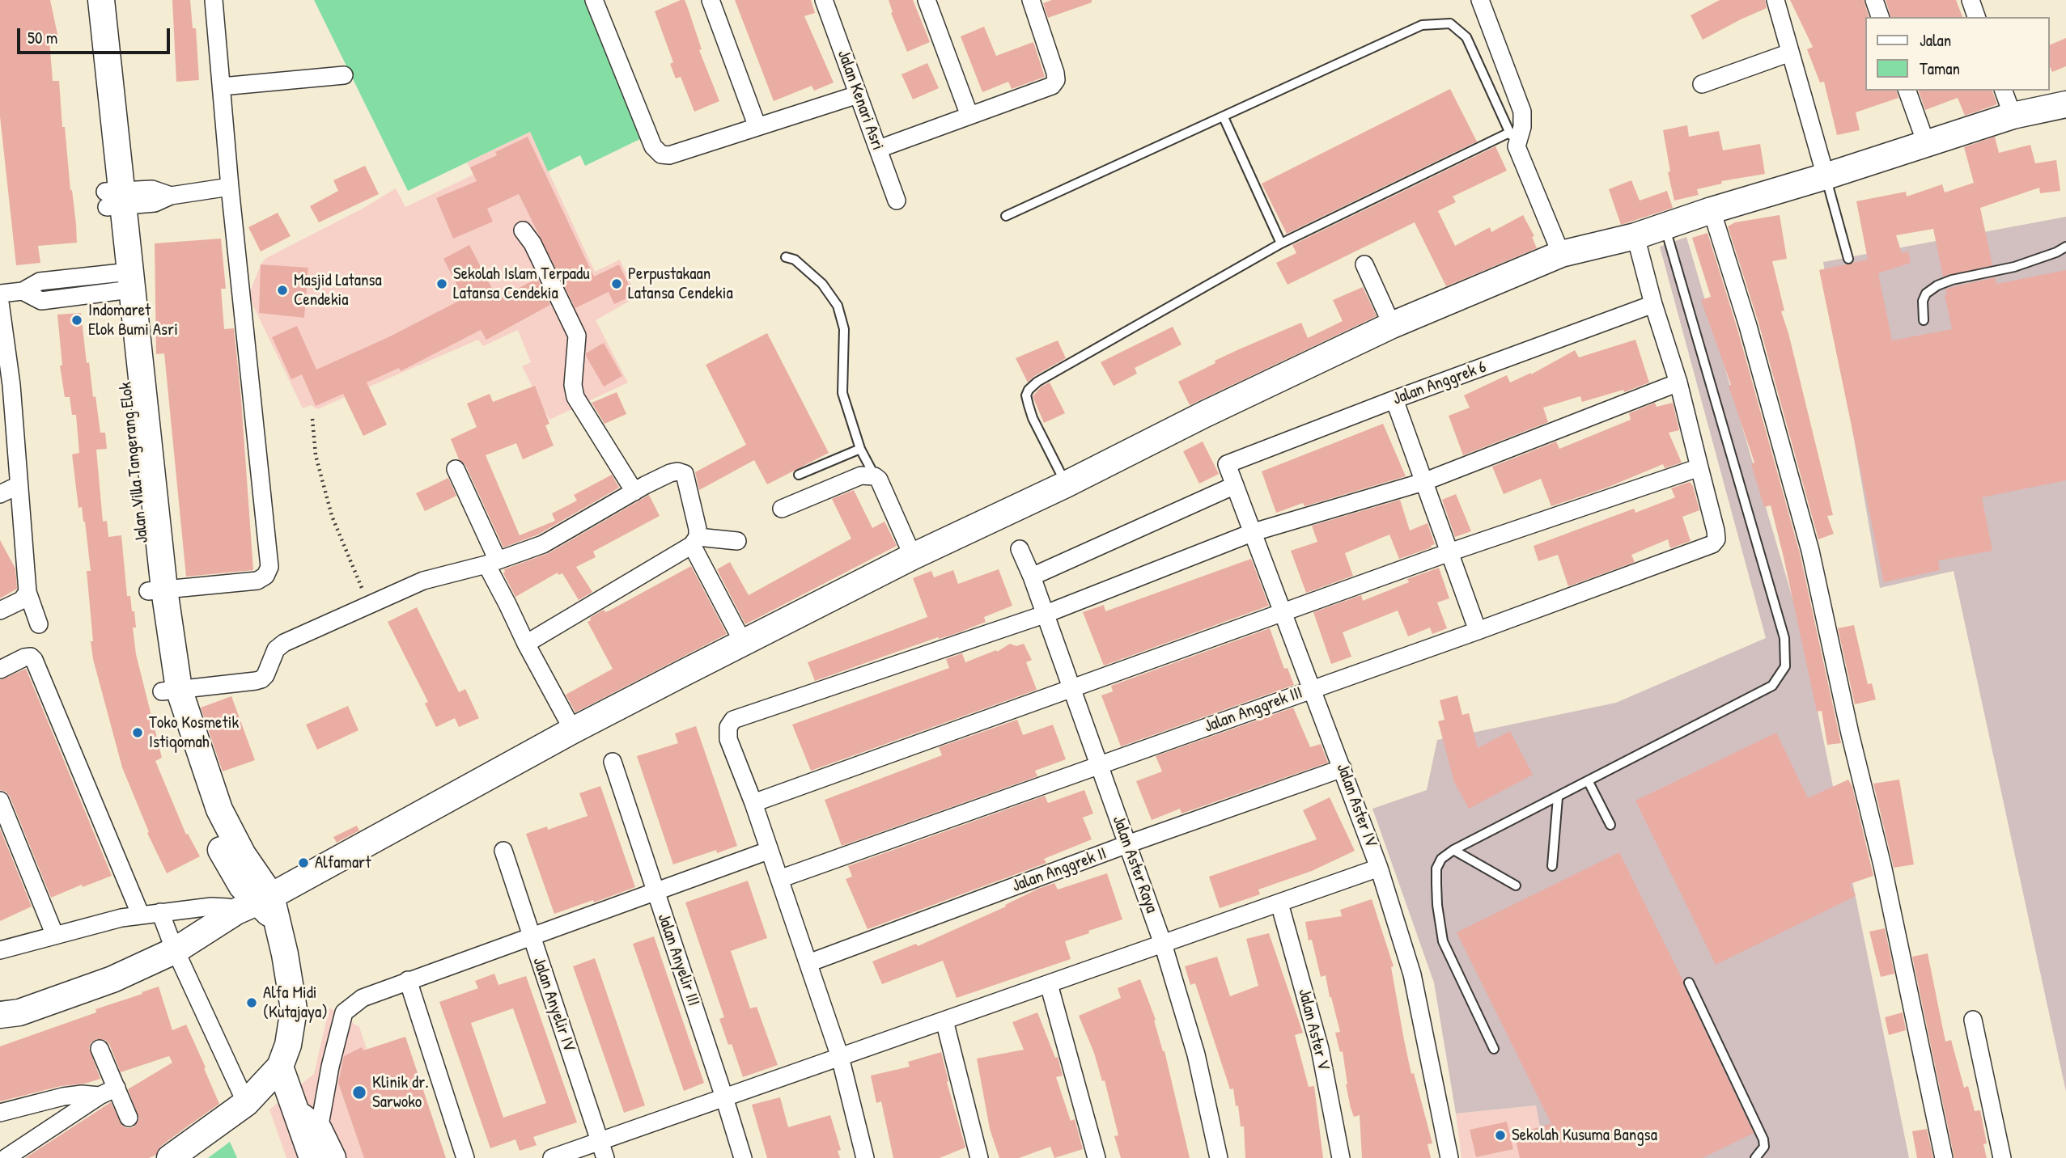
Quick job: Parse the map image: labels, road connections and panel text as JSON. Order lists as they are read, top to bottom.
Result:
{
  "streets": {
    "street": [
      "Jalan Kenari Asri",
      "Jalan Anggrek 6",
      "Jalan Villa Tangerang Elok",
      "Jalan Anggrek III",
      "Jalan Aster IV",
      "Jalan Aster Raya",
      "Jalan Anggrek II",
      "Jalan Anyelir III",
      "Jalan Anyelir IV",
      "Jalan Aster V"
    ]
  },
  "crossings": [
    ["Jalan Anggrek 6", "Jalan Aster IV"],
    ["Jalan Anggrek III", "Jalan Aster IV"],
    ["Jalan Anggrek III", "Jalan Aster Raya"],
    ["Jalan Aster IV", "Jalan Anggrek II"],
    ["Jalan Aster Raya", "Jalan Anggrek II"]
  ],
  "places": [
    "Sekolah Islam Terpadu Latansa Cendekia",
    "Perpustakaan Latansa Cendekia",
    "Masjid Latansa Cendekia",
    "Indomaret Elok Bumi Asri",
    "Toko Kosmetik Istiqomah",
    "Alfamart",
    "Alfa Midi (Kutajaya)",
    "Klinik dr. Sarwoko",
    "Sekolah Kusuma Bangsa"
  ],
  "legend": ["Jalan", "Taman"],
  "scale_bar": "50 m"
}
